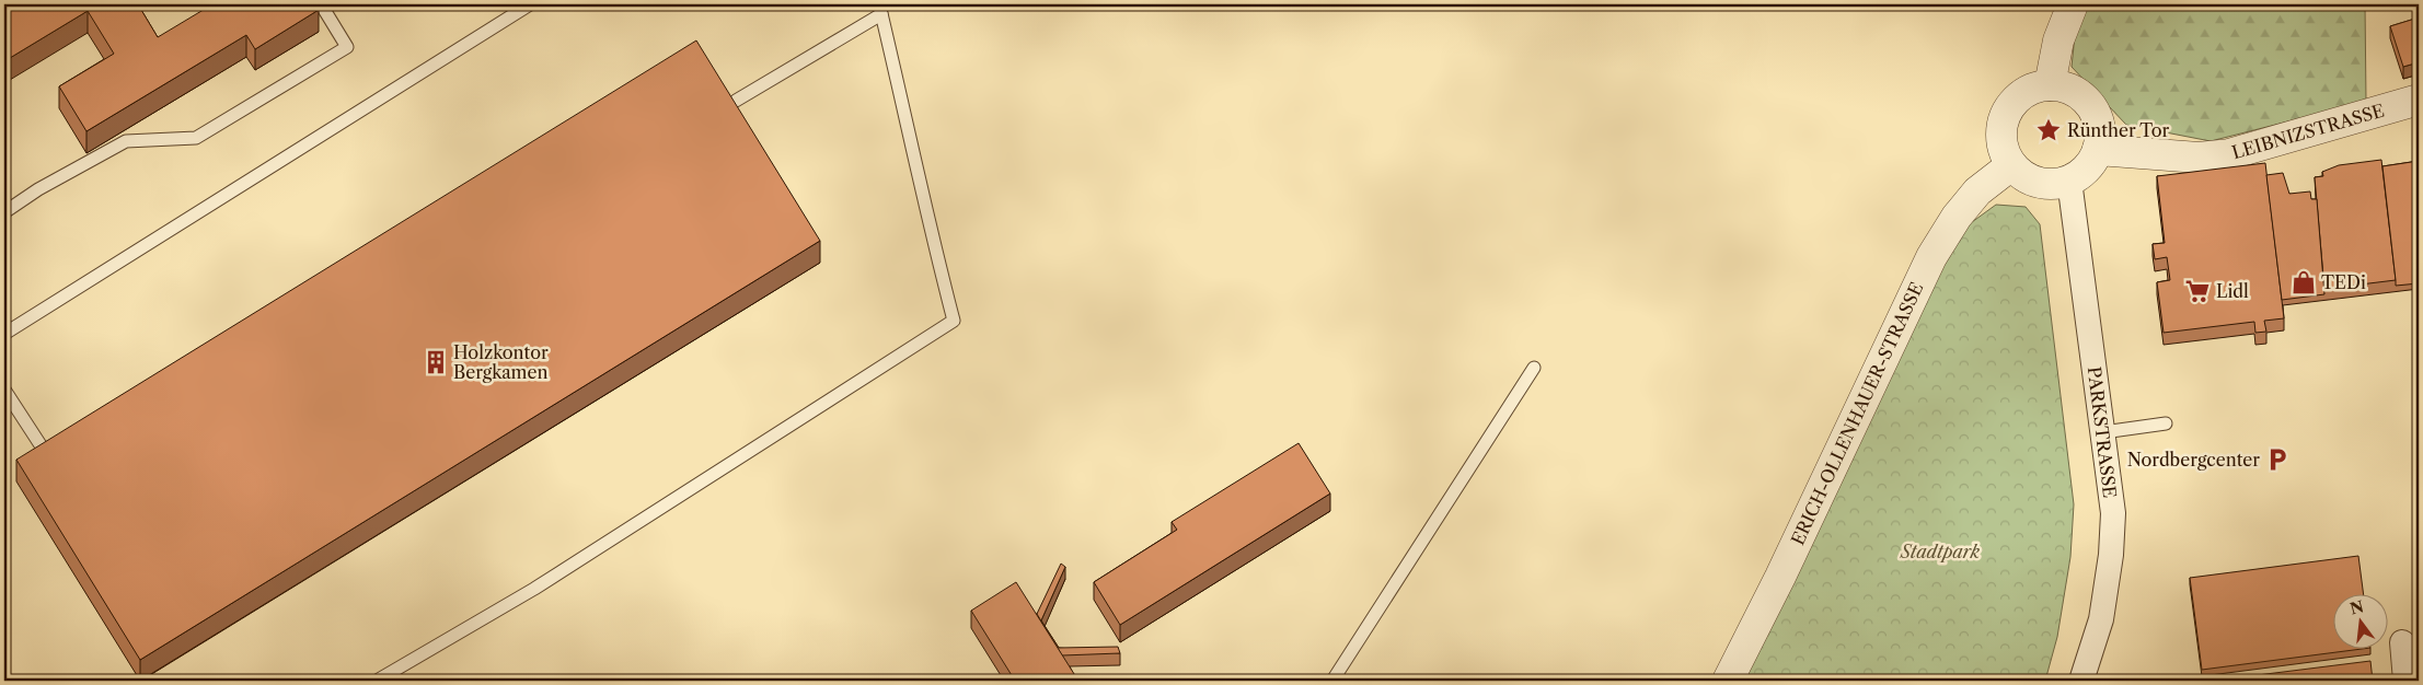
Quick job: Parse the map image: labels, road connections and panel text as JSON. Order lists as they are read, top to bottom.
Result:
{
  "streets": {
    "street": ["LEIBNIZSTRASSE", "ERICH-OLLENHAUER-STRASSE", "PARKSTRASSE"]
  },
  "crossings": [
    ["LEIBNIZSTRASSE", "ERICH-OLLENHAUER-STRASSE"],
    ["LEIBNIZSTRASSE", "PARKSTRASSE"],
    ["ERICH-OLLENHAUER-STRASSE", "PARKSTRASSE"]
  ],
  "parks": ["Stadtpark"],
  "places": {
    "place": ["Rünther Tor"],
    "shop": ["TEDi"],
    "supermarket": ["Lidl"],
    "building": ["Holzkontor Bergkamen"],
    "parking": ["Nordbergcenter"]
  },
  "north": "top"
}
